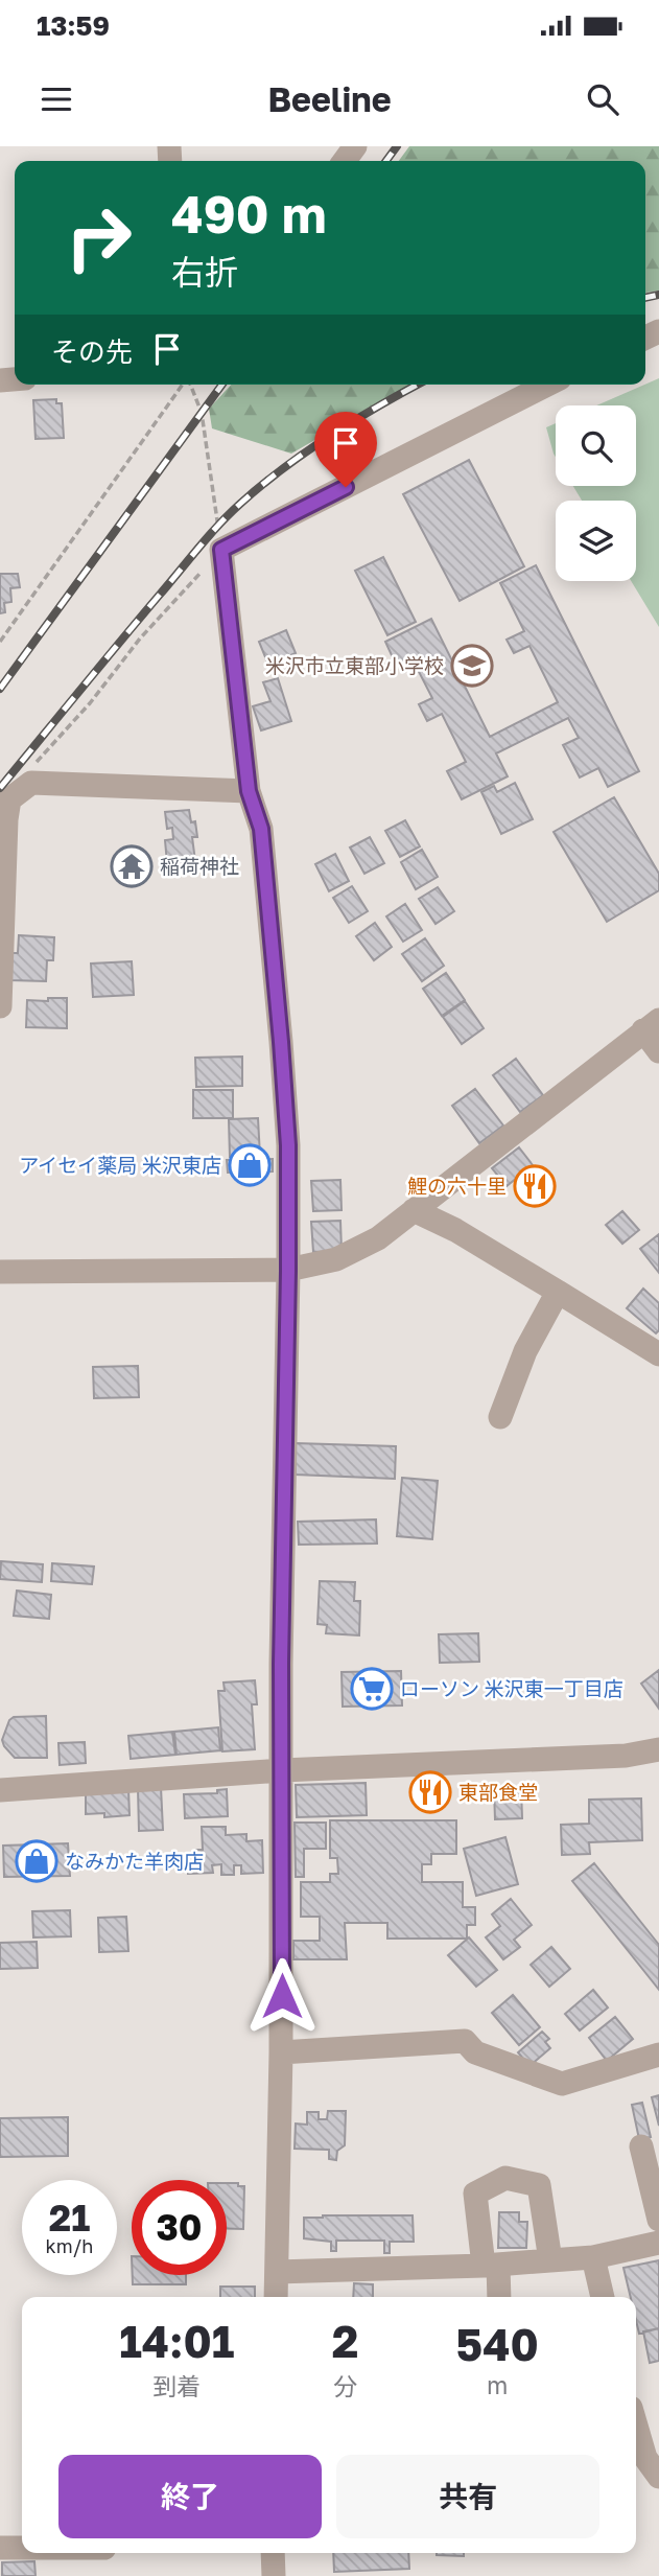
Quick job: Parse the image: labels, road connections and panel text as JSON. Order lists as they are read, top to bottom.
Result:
{
  "places": {
    "school or university": ["米沢市立東部小学校"],
    "temple": ["稲荷神社"],
    "shop": ["アイセイ薬局 米沢東店", "なみかた羊肉店"],
    "restaurant": ["鯉の六十里", "東部食堂"],
    "supermarket": ["ローソン 米沢東一丁目店"]
  },
  "page": {
    "status": "13:59",
    "header": "Beeline",
    "turn": ["490 m", "右折"],
    "then": "その先",
    "speed": "21 km/h",
    "limit": "30",
    "eta": [
      "14:01",
      "到着",
      "2",
      "分",
      "540",
      "m"
    ],
    "buttons": ["終了", "共有"]
  }
}
